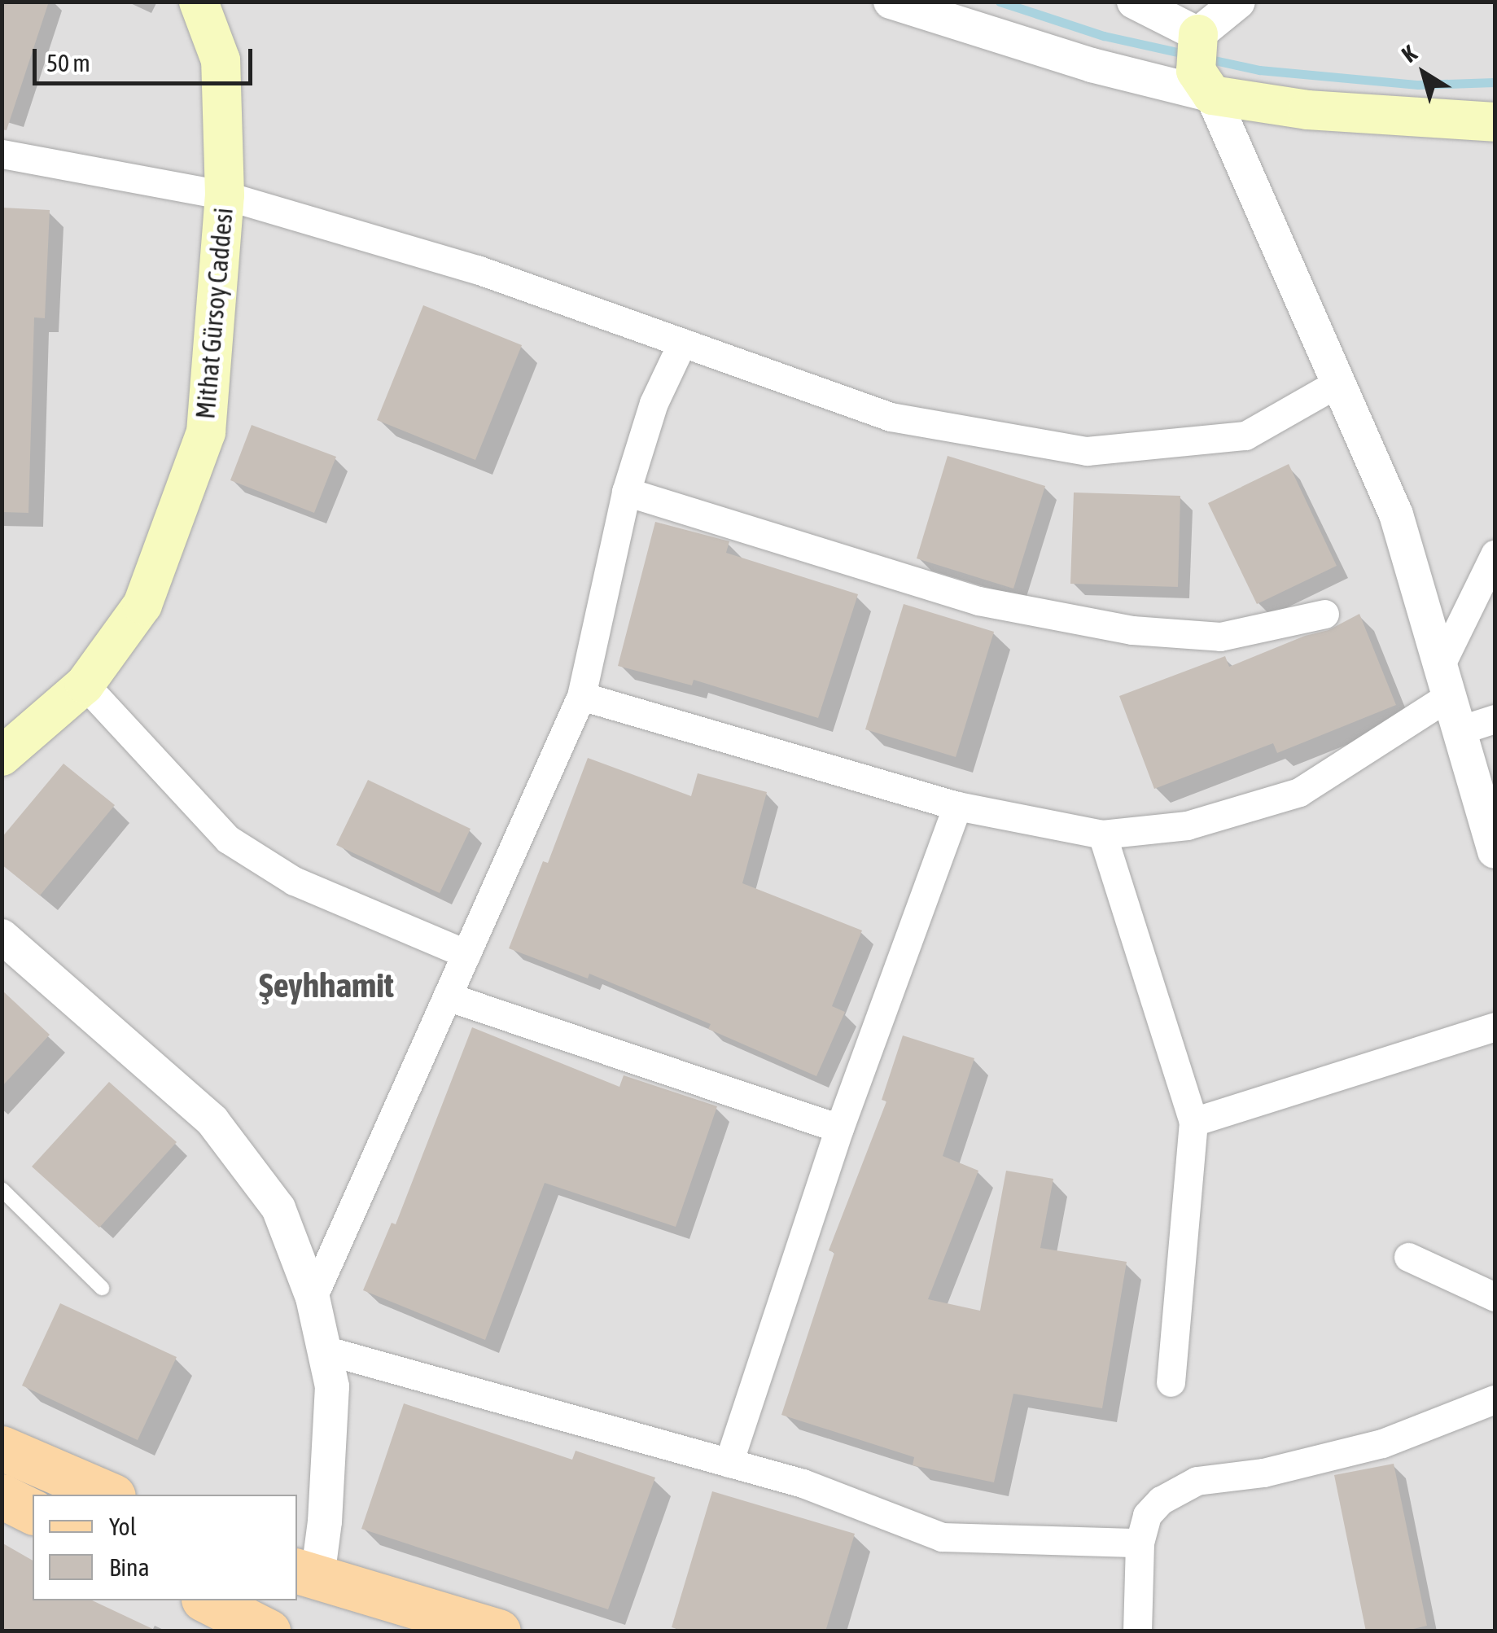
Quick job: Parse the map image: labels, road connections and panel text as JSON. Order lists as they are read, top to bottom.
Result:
{
  "streets": {
    "main road": ["Mithat Gürsoy Caddesi"]
  },
  "districts": ["Şeyhhamit"],
  "legend": ["Yol", "Bina"],
  "scale_bar": "50 m",
  "north": "top left"
}
